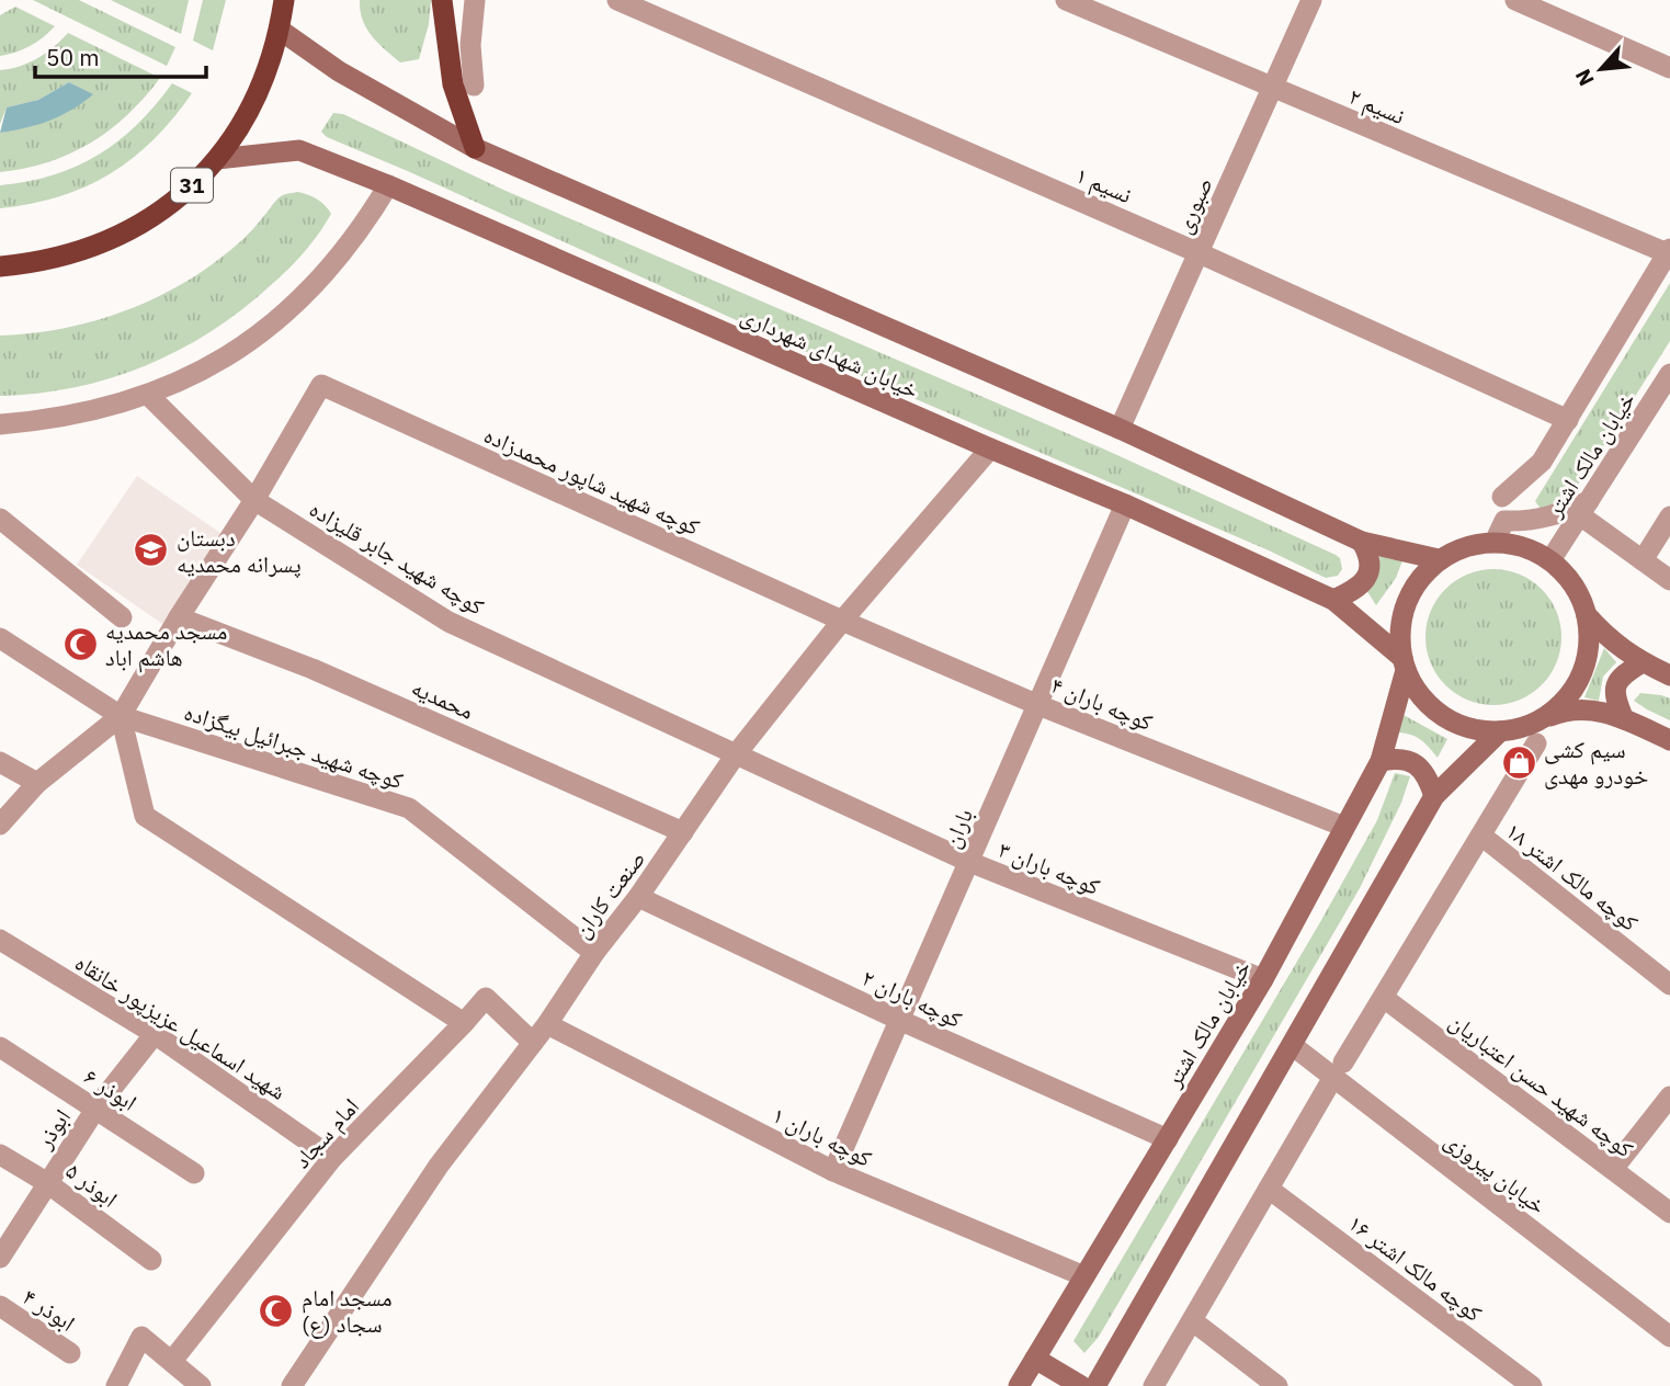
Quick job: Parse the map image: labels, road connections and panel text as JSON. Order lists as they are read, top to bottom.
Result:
{
  "streets": {
    "highway": ["31"],
    "main road": ["خیابان شهدای شهرداری", "خیابان مالک اشتر"],
    "street": [
      "نسیم ۲",
      "نسیم ۱",
      "صبوری",
      "کوچه شهید شاپور محمدزاده",
      "کوچه شهید جابر قلیزاده",
      "محمدیه",
      "کوچه باران ۴",
      "کوچه شهید جبرائیل بیگزاده",
      "باران",
      "کوچه باران ۳",
      "کوچه مالک اشتر ۱۸",
      "صنعت کاران",
      "کوچه باران ۲",
      "شهید اسماعیل عزیزپور خانقاه",
      "کوچه شهید حسن اعتباریان",
      "ابوذر ۶",
      "ابوذر",
      "امام سجاد",
      "کوچه باران ۱",
      "خیابان پیروزی",
      "ابوذر ۵",
      "کوچه مالک اشتر ۱۶",
      "ابوذر ۴"
    ]
  },
  "crossings": [
    ["نسیم ۲", "صبوری"],
    ["نسیم ۱", "صبوری"],
    ["31", "خیابان شهدای شهرداری"],
    ["صبوری", "خیابان شهدای شهرداری"],
    ["خیابان شهدای شهرداری", "خیابان مالک اشتر"],
    ["خیابان شهدای شهرداری", "باران"],
    ["خیابان شهدای شهرداری", "صنعت کاران"],
    ["خیابان مالک اشتر", "کوچه باران ۴"],
    ["خیابان مالک اشتر", "کوچه باران ۳"],
    ["خیابان مالک اشتر", "کوچه باران ۲"],
    ["خیابان مالک اشتر", "کوچه باران ۱"],
    ["کوچه شهید شاپور محمدزاده", "کوچه شهید جابر قلیزاده"],
    ["کوچه شهید شاپور محمدزاده", "کوچه باران ۴"],
    ["کوچه شهید شاپور محمدزاده", "صنعت کاران"],
    ["کوچه شهید جابر قلیزاده", "کوچه باران ۳"],
    ["کوچه شهید جابر قلیزاده", "صنعت کاران"],
    ["محمدیه", "صنعت کاران"],
    ["کوچه باران ۴", "باران"],
    ["کوچه باران ۴", "صنعت کاران"],
    ["کوچه شهید جبرائیل بیگزاده", "صنعت کاران"],
    ["باران", "کوچه باران ۳"],
    ["باران", "کوچه باران ۲"],
    ["باران", "کوچه باران ۱"],
    ["کوچه باران ۳", "صنعت کاران"],
    ["صنعت کاران", "کوچه باران ۲"],
    ["صنعت کاران", "امام سجاد"],
    ["صنعت کاران", "کوچه باران ۱"],
    ["شهید اسماعیل عزیزپور خانقاه", "ابوذر"],
    ["شهید اسماعیل عزیزپور خانقاه", "امام سجاد"],
    ["ابوذر ۶", "ابوذر"],
    ["ابوذر", "ابوذر ۵"]
  ],
  "places": {
    "school or university": ["دبستان پسرانه محمدیه"],
    "mosque": ["مسجد محمدیه هاشم اباد", "مسجد امام سجاد (ع)"],
    "shop": ["سیم کشی خودرو مهدی"]
  },
  "scale_bar": "50 m",
  "north": "bottom left"
}
